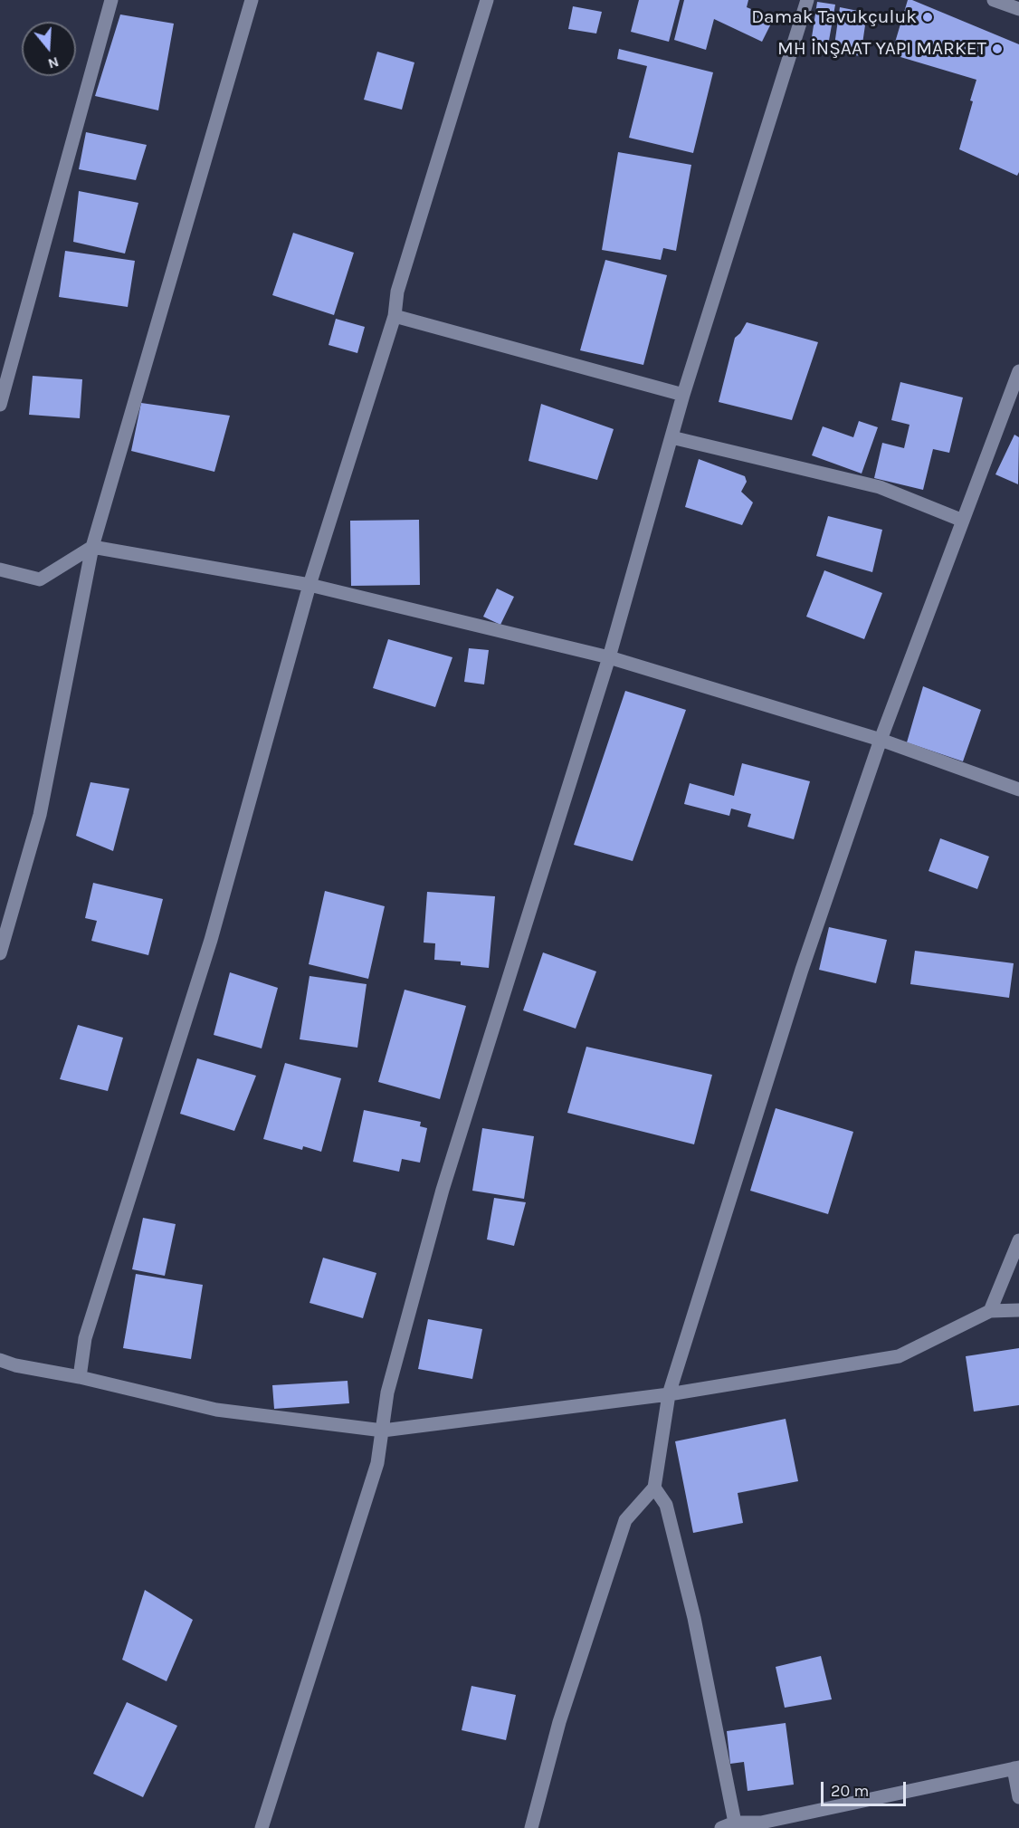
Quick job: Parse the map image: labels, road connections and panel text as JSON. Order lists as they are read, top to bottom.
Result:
{
  "places": ["Damak Tavukçuluk", "MH İNŞAAT YAPI MARKET"],
  "scale_bar": "20 m",
  "north": "bottom"
}
